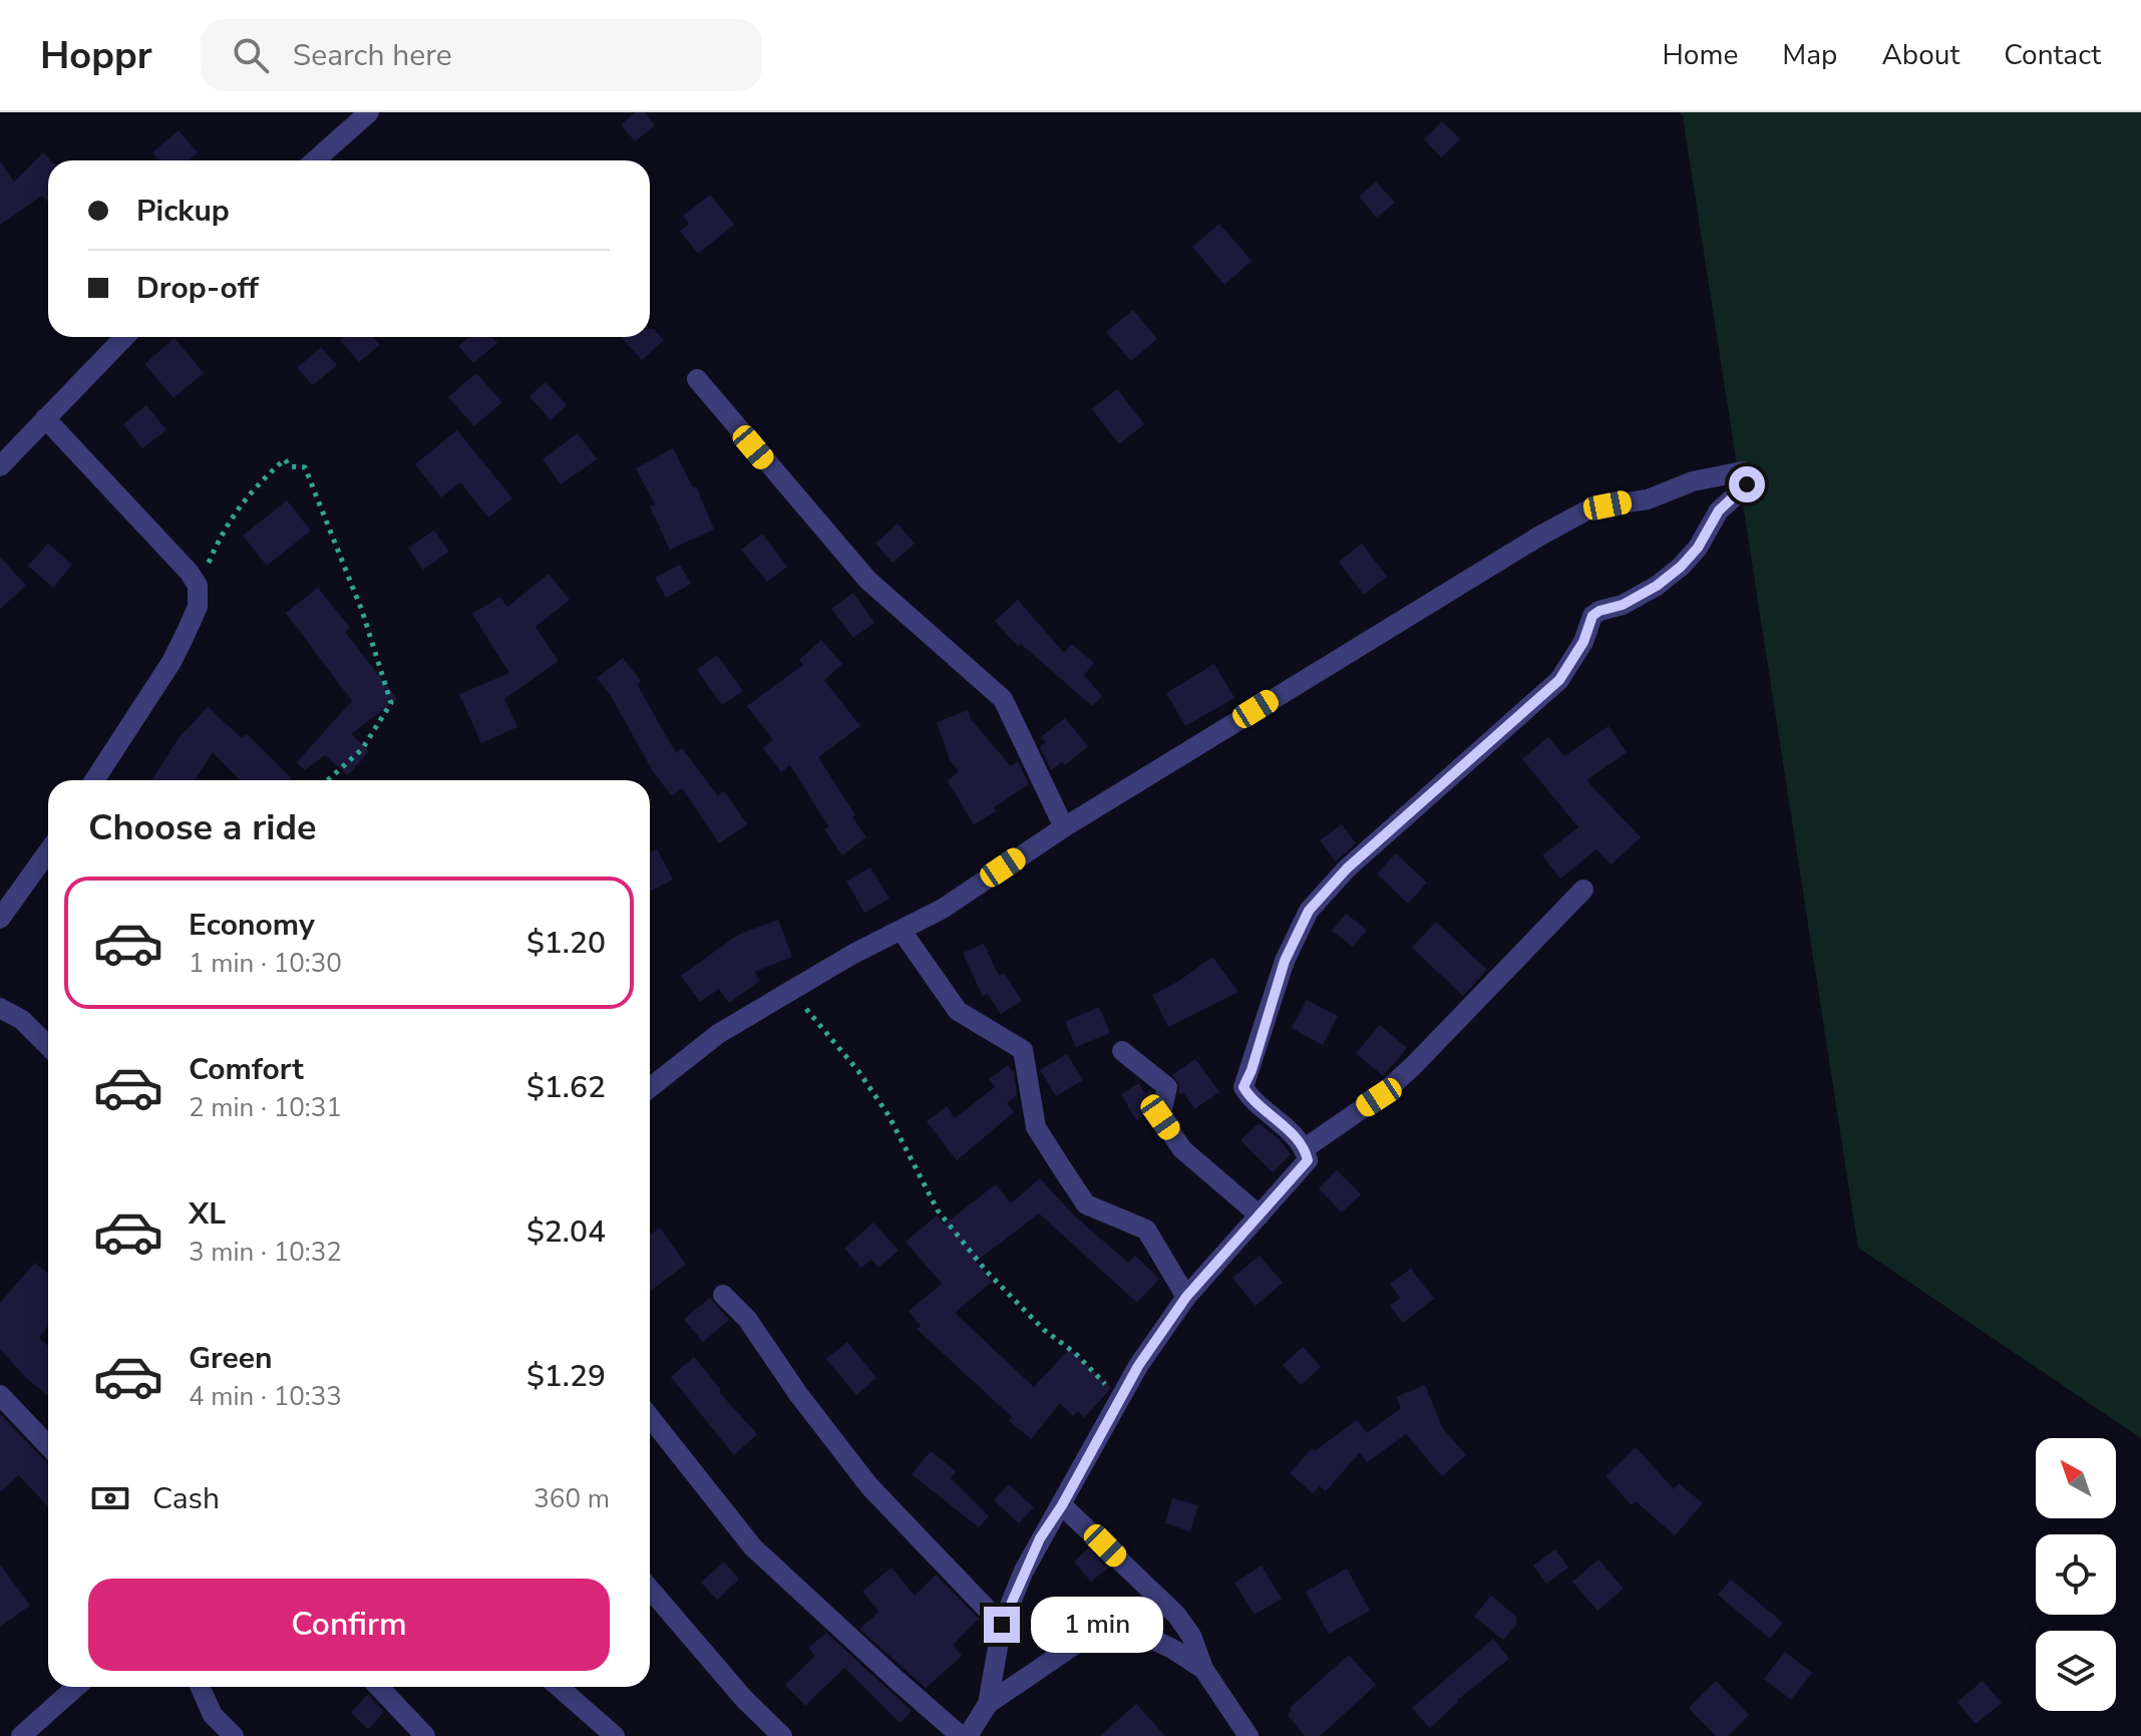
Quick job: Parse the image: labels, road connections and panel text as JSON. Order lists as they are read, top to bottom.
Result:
{
  "north": "top left",
  "page": {
    "header": "Hoppr",
    "search": "Search here",
    "nav": [
      "Home",
      "Map",
      "About",
      "Contact"
    ],
    "banner": ["Pickup", "Drop-off"],
    "heading": "Choose a ride",
    "list": [
      {
        "name": "Economy",
        "note": "1 min · 10:30",
        "value": "$1.20"
      },
      {
        "name": "Comfort",
        "note": "2 min · 10:31",
        "value": "$1.62"
      },
      {
        "name": "XL",
        "note": "3 min · 10:32",
        "value": "$2.04"
      },
      {
        "name": "Green",
        "note": "4 min · 10:33",
        "value": "$1.29"
      }
    ],
    "pay": ["Cash", "360 m"],
    "buttons": "Confirm",
    "bubble": "1 min"
  }
}
